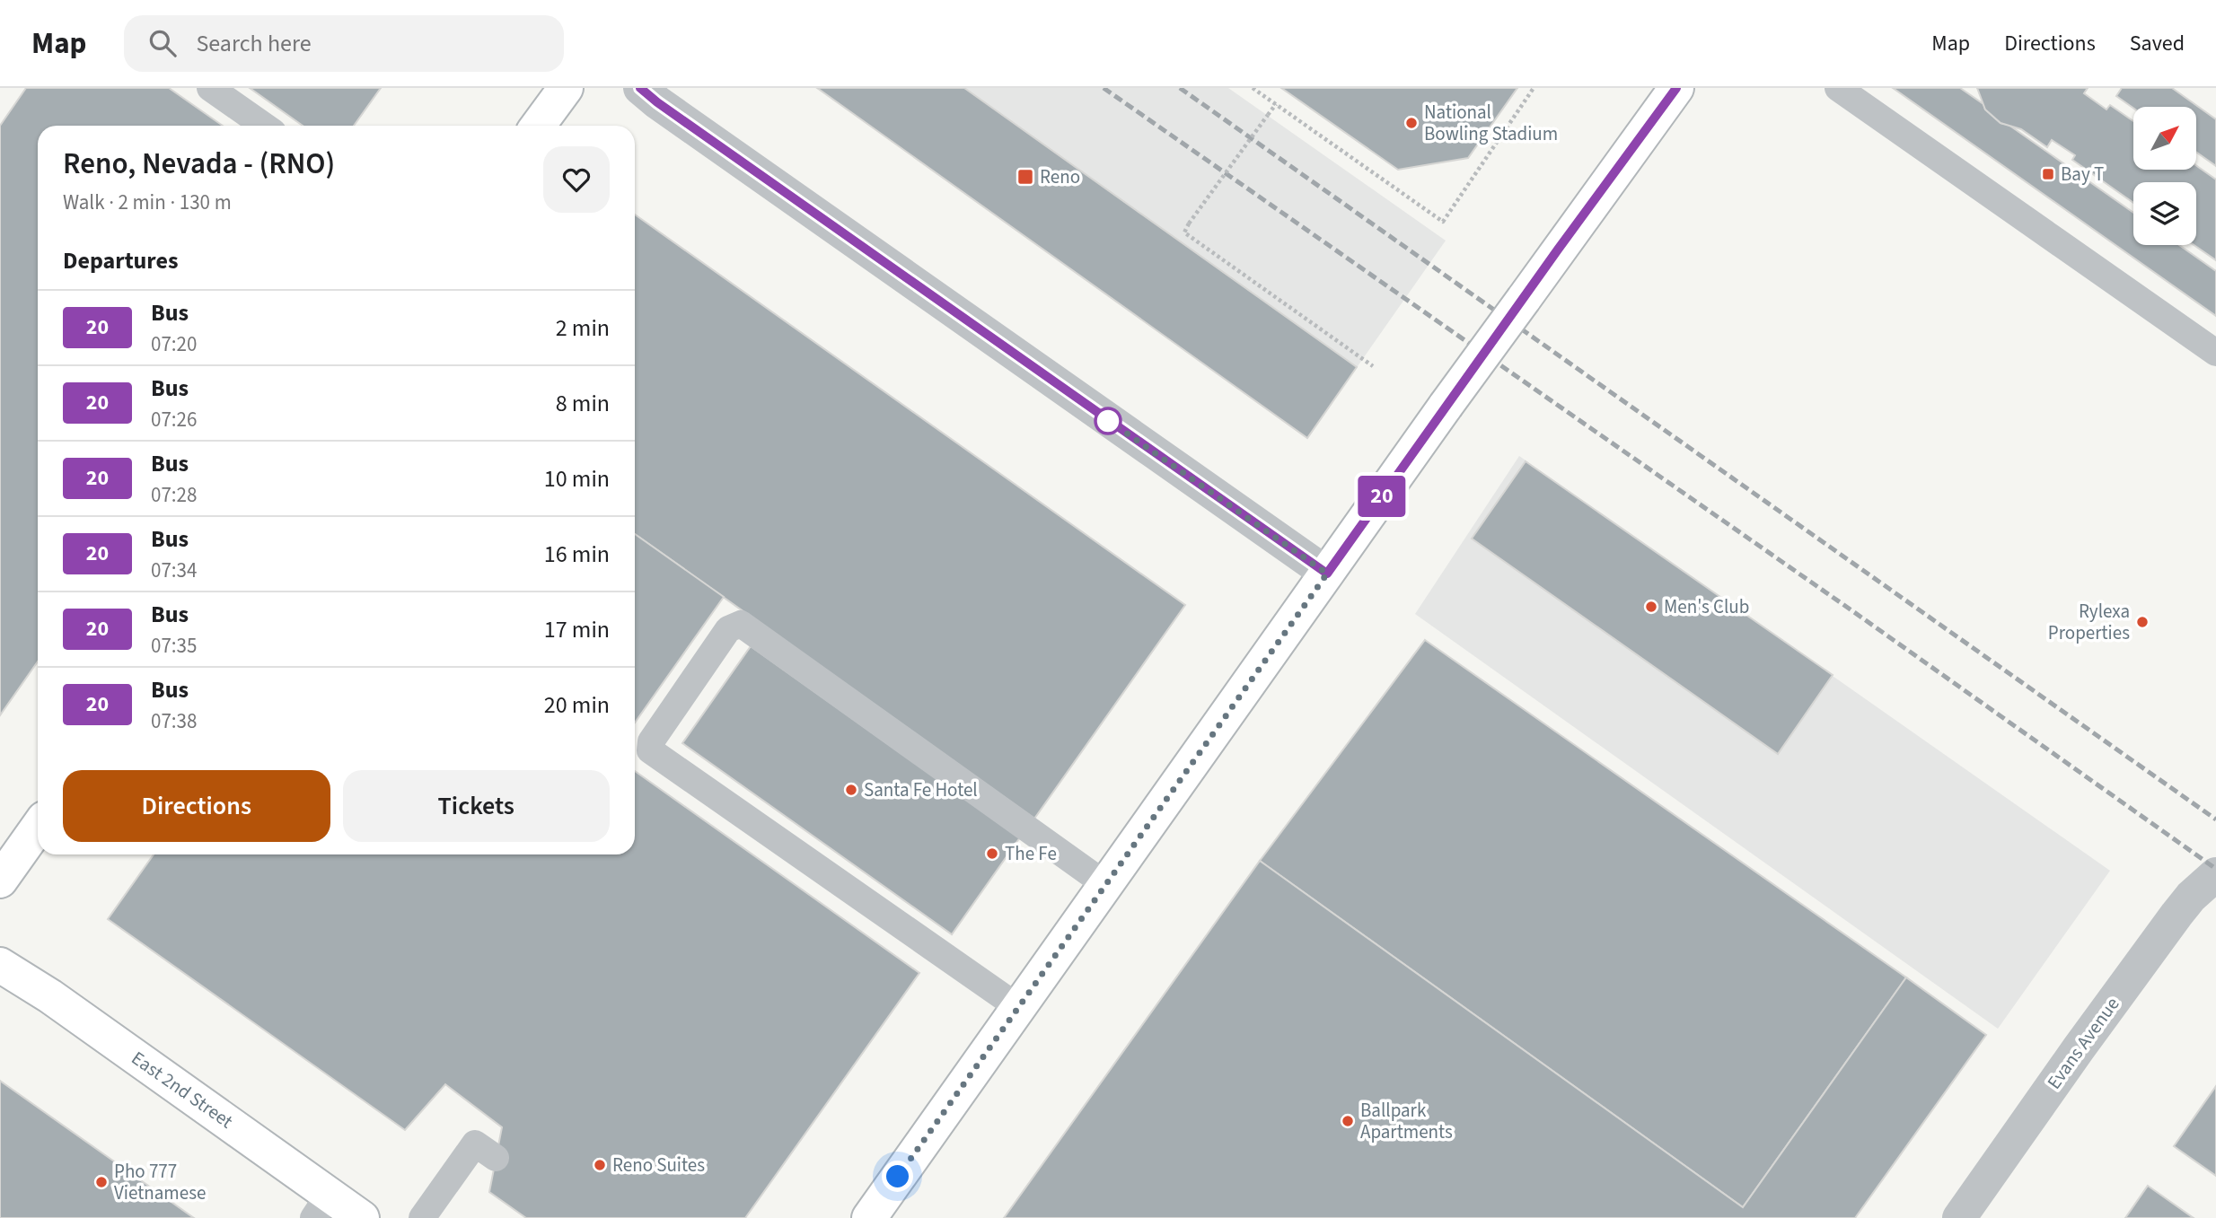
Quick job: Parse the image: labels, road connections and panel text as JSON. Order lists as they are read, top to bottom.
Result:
{
  "streets": {
    "main road": ["East 2nd Street"],
    "street": ["Evans Avenue"]
  },
  "places": {
    "other": [
      "National Bowling Stadium",
      "Men's Club",
      "Rylexa Properties",
      "Santa Fe Hotel",
      "The Fe",
      "Ballpark Apartments",
      "Reno Suites",
      "Pho 777 Vietnamese"
    ],
    "transit": ["Bay T", "Reno"]
  },
  "lines": ["bus line 20"],
  "north": "top right",
  "page": {
    "header": "Map",
    "search": "Search here",
    "nav": ["Map", "Directions", "Saved"],
    "on_map": "20",
    "heading": [
      ["Reno, Nevada - (RNO)", "Walk · 2 min · 130 m"],
      "Departures"
    ],
    "list": [
      {
        "mark": "20",
        "name": "Bus",
        "note": "07:20",
        "value": "2 min"
      },
      {
        "mark": "20",
        "name": "Bus",
        "note": "07:26",
        "value": "8 min"
      },
      {
        "mark": "20",
        "name": "Bus",
        "note": "07:28",
        "value": "10 min"
      },
      {
        "mark": "20",
        "name": "Bus",
        "note": "07:34",
        "value": "16 min"
      },
      {
        "mark": "20",
        "name": "Bus",
        "note": "07:35",
        "value": "17 min"
      },
      {
        "mark": "20",
        "name": "Bus",
        "note": "07:38",
        "value": "20 min"
      }
    ],
    "buttons": ["Directions", "Tickets"]
  }
}
